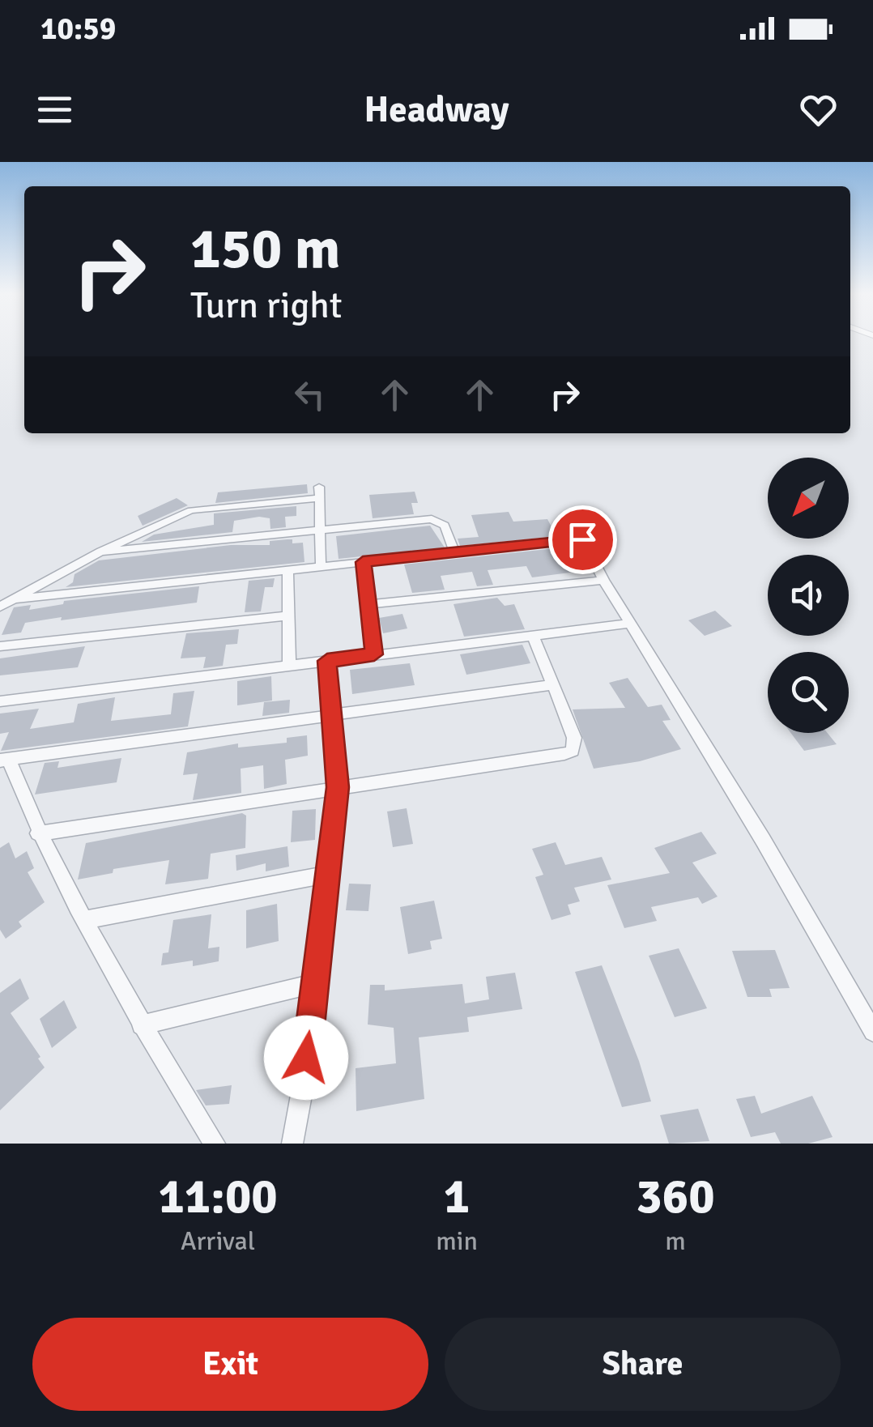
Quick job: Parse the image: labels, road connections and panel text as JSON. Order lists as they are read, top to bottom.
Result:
{
  "north": "bottom left",
  "page": {
    "status": "10:59",
    "header": "Headway",
    "turn": ["150 m", "Turn right"],
    "eta": [
      "11:00",
      "Arrival",
      "1",
      "min",
      "360",
      "m"
    ],
    "buttons": ["Exit", "Share"]
  }
}
